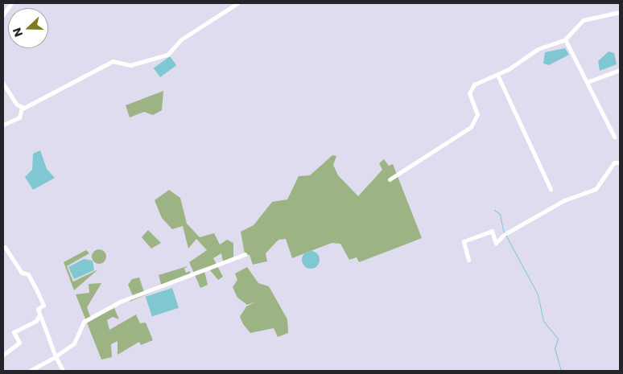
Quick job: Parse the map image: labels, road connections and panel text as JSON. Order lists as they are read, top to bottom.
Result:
{
  "north": "left"
}
